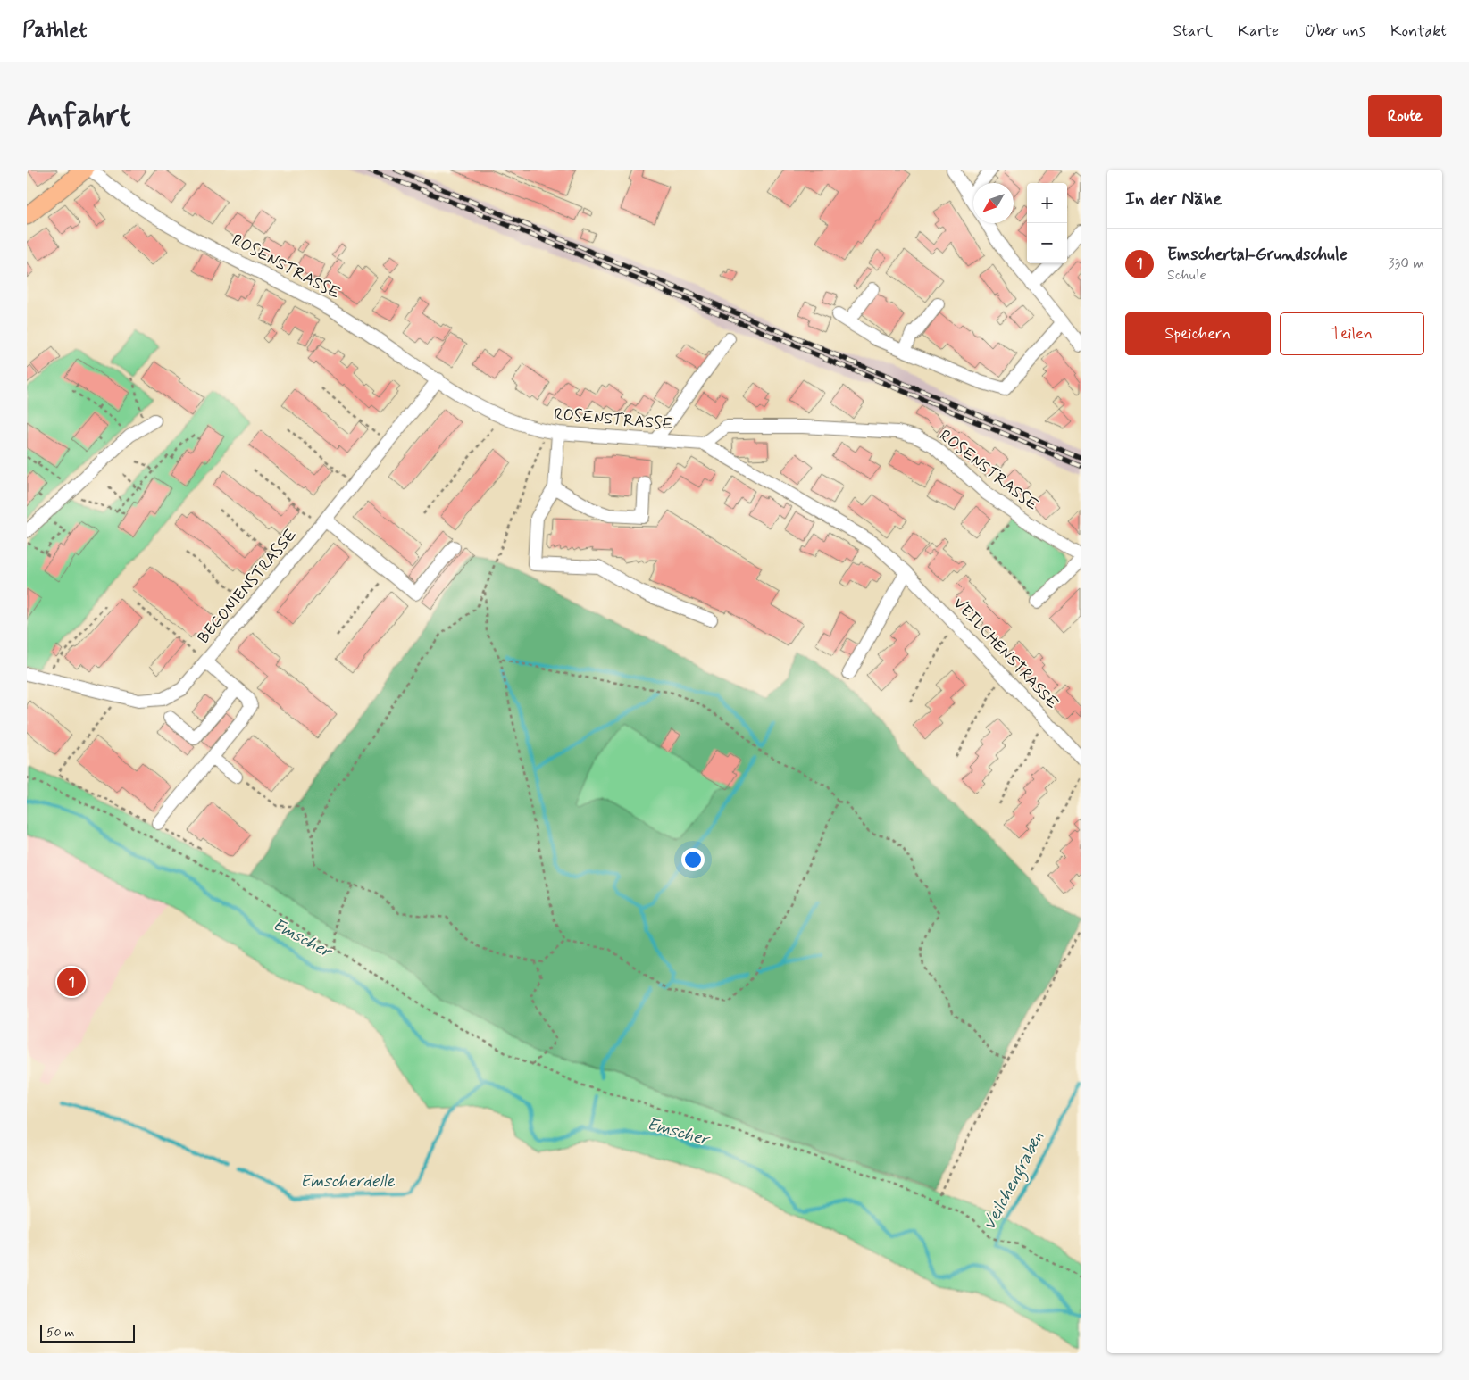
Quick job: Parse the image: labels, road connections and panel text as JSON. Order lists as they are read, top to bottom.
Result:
{
  "streets": {
    "street": ["ROSENSTRASSE", "BEGONIENSTRASSE", "VEILCHENSTRASSE"]
  },
  "crossings": [
    ["ROSENSTRASSE", "BEGONIENSTRASSE"],
    ["ROSENSTRASSE", "VEILCHENSTRASSE"]
  ],
  "water": ["Emscher", "Emscherdelle", "Veilchengraben"],
  "scale_bar": "50 m",
  "north": "bottom left",
  "page": {
    "header": "Pathlet",
    "nav": [
      "Start",
      "Karte",
      "Über uns",
      "Kontakt"
    ],
    "buttons": [
      "Route",
      ["Speichern", "Teilen"]
    ],
    "title": "Anfahrt",
    "heading": "In der Nähe",
    "map_buttons": ["+", "−"],
    "list": [
      {
        "mark": "1",
        "name": "Emschertal-Grundschule",
        "note": "Schule",
        "value": "330 m"
      }
    ],
    "pins": "1",
    "scale": "50 m"
  }
}
